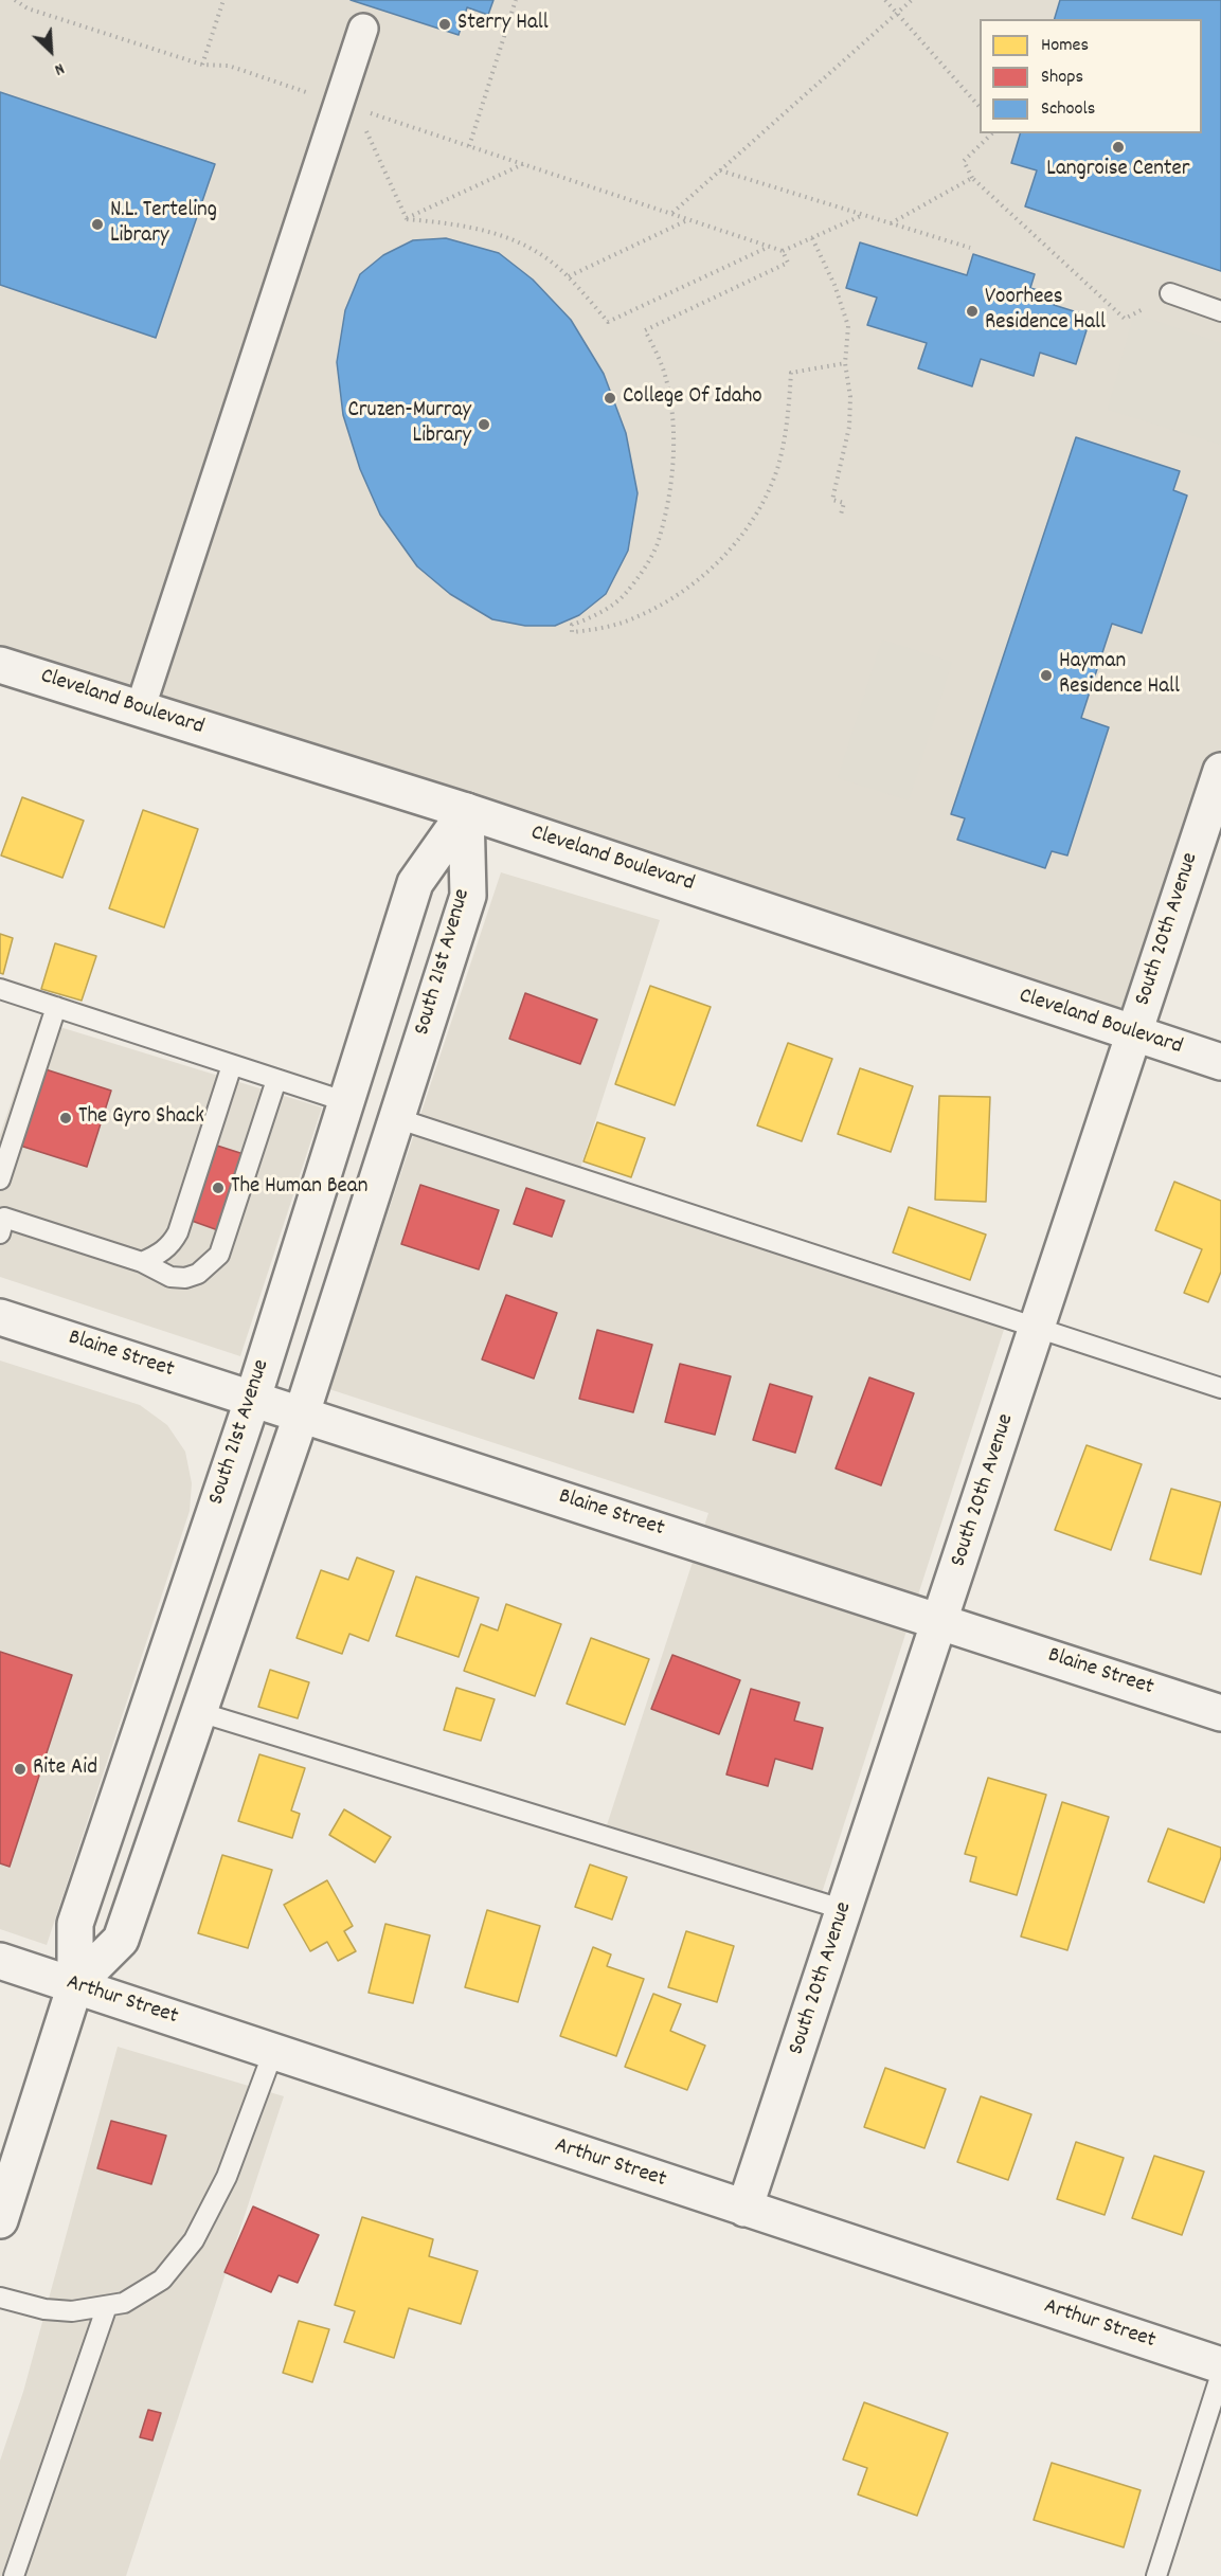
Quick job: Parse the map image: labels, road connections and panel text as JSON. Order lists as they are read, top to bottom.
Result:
{
  "streets": {
    "main road": [
      "Cleveland Boulevard",
      "South 20th Avenue",
      "South 21st Avenue",
      "Blaine Street",
      "Arthur Street"
    ]
  },
  "crossings": [
    ["Cleveland Boulevard", "South 20th Avenue"],
    ["Cleveland Boulevard", "South 21st Avenue"],
    ["South 20th Avenue", "Blaine Street"],
    ["South 20th Avenue", "Arthur Street"],
    ["South 21st Avenue", "Blaine Street"],
    ["South 21st Avenue", "Arthur Street"]
  ],
  "places": [
    "Sterry Hall",
    "Langroise Center",
    "N.L. Terteling Library",
    "Voorhees Residence Hall",
    "College Of Idaho",
    "Cruzen-Murray Library",
    "Hayman Residence Hall",
    "The Gyro Shack",
    "The Human Bean",
    "Rite Aid"
  ],
  "legend": ["Homes", "Shops", "Schools"],
  "north": "bottom right"
}
